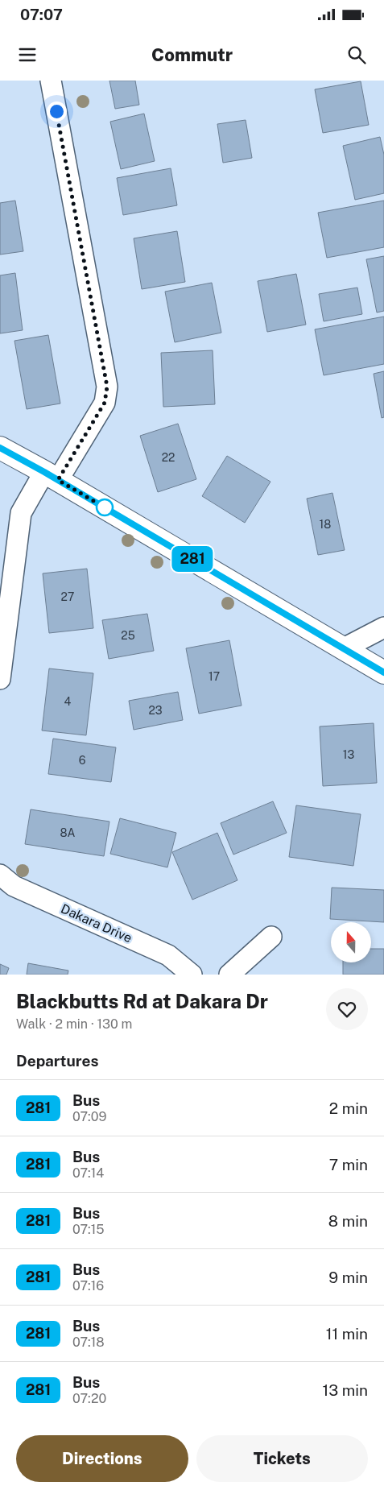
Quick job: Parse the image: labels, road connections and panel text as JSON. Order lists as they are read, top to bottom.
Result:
{
  "streets": {
    "street": ["Dakara Drive"]
  },
  "lines": ["bus line 281"],
  "house_numbers": [
    "22",
    "18",
    "27",
    "25",
    "17",
    "4",
    "23",
    "13",
    "6",
    "8A"
  ],
  "north": "top",
  "page": {
    "status": "07:07",
    "header": "Commutr",
    "on_map": "281",
    "heading": [
      ["Blackbutts Rd at Dakara Dr", "Walk · 2 min · 130 m"],
      "Departures"
    ],
    "list": [
      {
        "mark": "281",
        "name": "Bus",
        "note": "07:09",
        "value": "2 min"
      },
      {
        "mark": "281",
        "name": "Bus",
        "note": "07:14",
        "value": "7 min"
      },
      {
        "mark": "281",
        "name": "Bus",
        "note": "07:15",
        "value": "8 min"
      },
      {
        "mark": "281",
        "name": "Bus",
        "note": "07:16",
        "value": "9 min"
      },
      {
        "mark": "281",
        "name": "Bus",
        "note": "07:18",
        "value": "11 min"
      },
      {
        "mark": "281",
        "name": "Bus",
        "note": "07:20",
        "value": "13 min"
      }
    ],
    "buttons": ["Directions", "Tickets"]
  }
}
